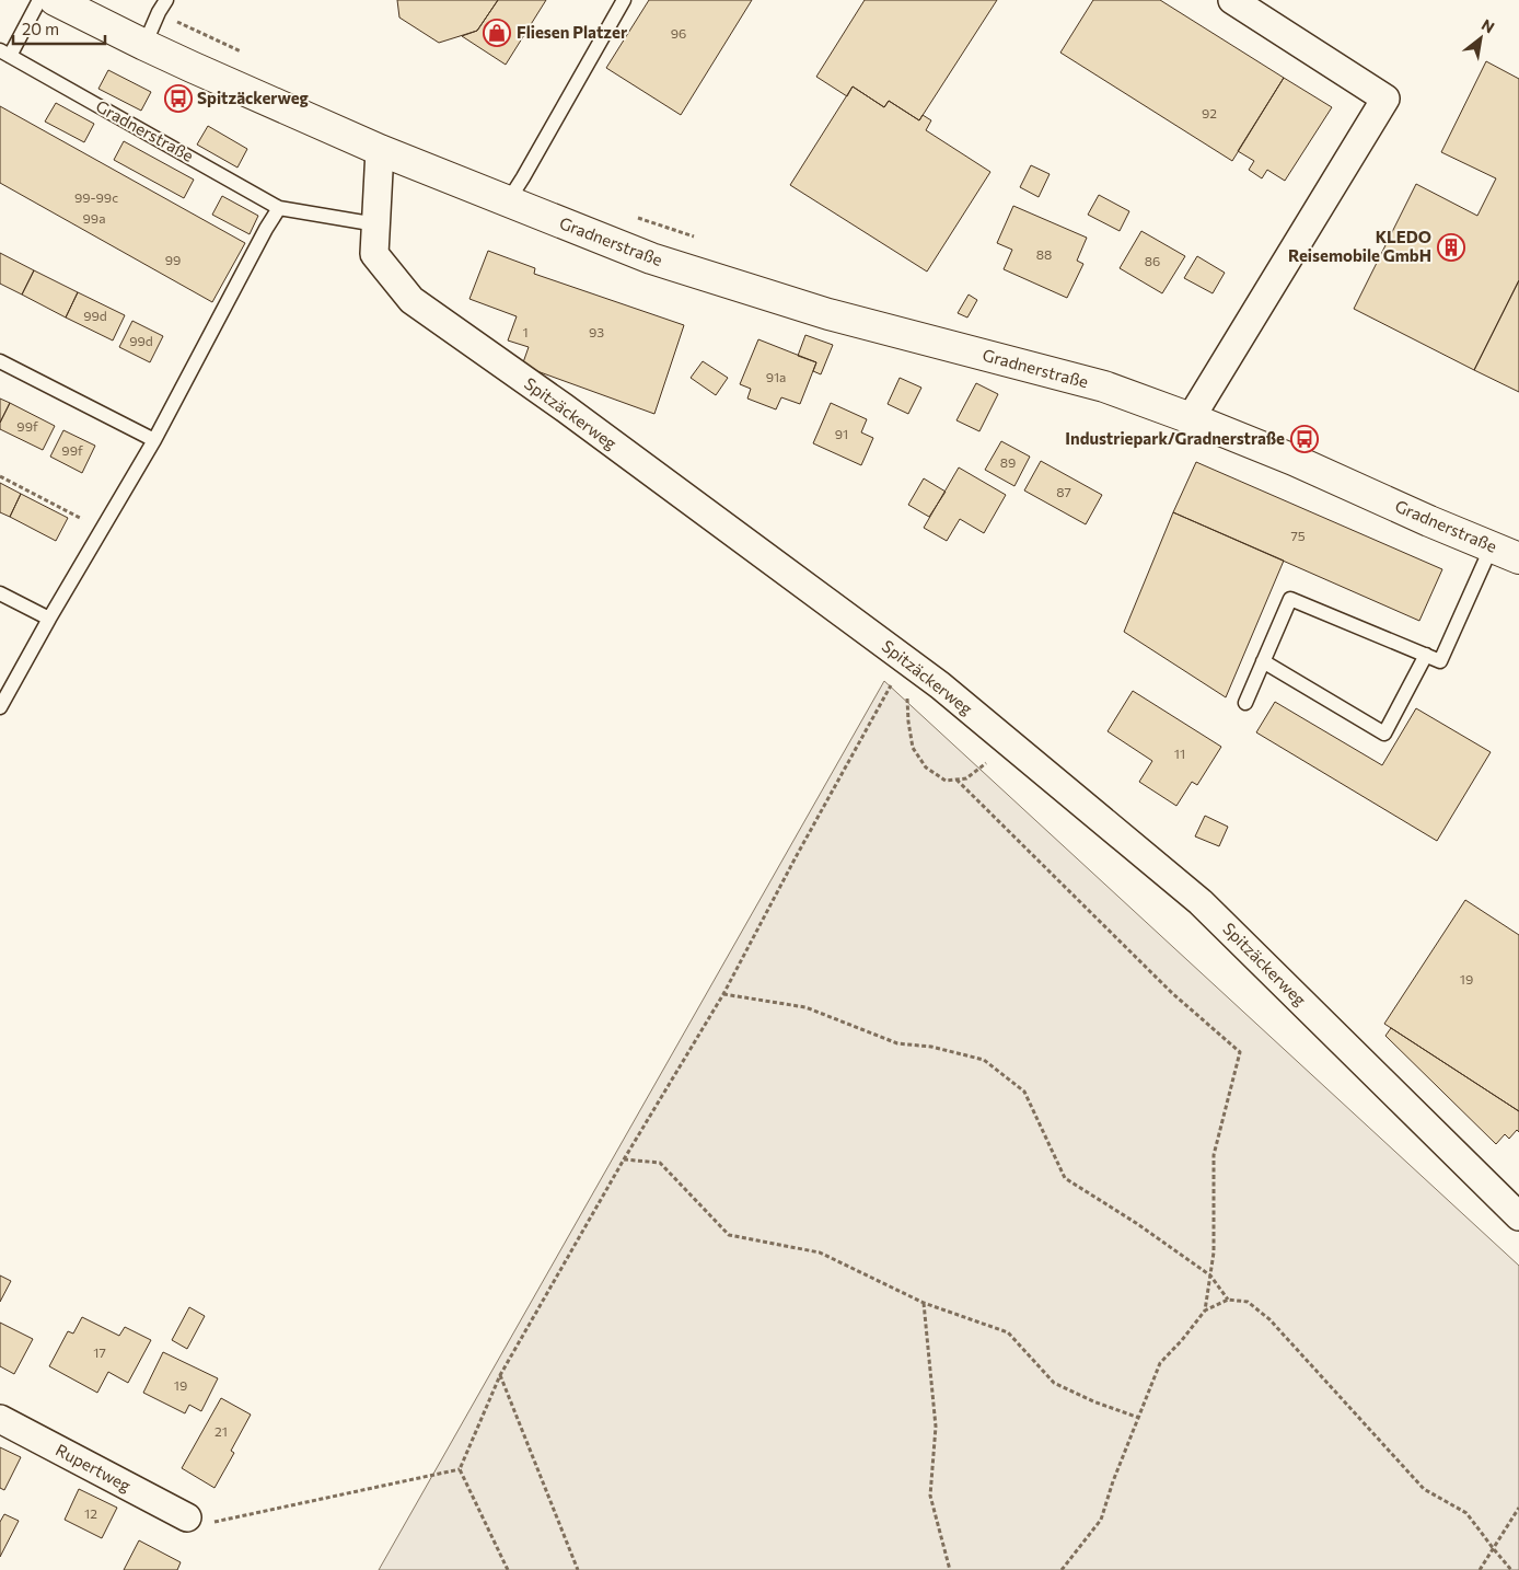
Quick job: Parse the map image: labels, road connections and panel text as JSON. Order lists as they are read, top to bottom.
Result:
{
  "streets": {
    "main road": ["Gradnerstraße"],
    "street": ["Spitzäckerweg", "Rupertweg"]
  },
  "crossings": [
    ["Gradnerstraße", "Spitzäckerweg"]
  ],
  "places": {
    "shop": ["Fliesen Platzer"],
    "bus stop": ["Spitzäckerweg", "Industriepark/Gradnerstraße"],
    "building": ["KLEDO Reisemobile GmbH"]
  },
  "house_numbers": [
    "96",
    "92",
    "99-99c",
    "99a",
    "88",
    "99",
    "86",
    "99d",
    "1",
    "93",
    "99d",
    "91a",
    "99f",
    "91",
    "99f",
    "89",
    "87",
    "75",
    "11",
    "19",
    "17",
    "19",
    "21",
    "12"
  ],
  "scale_bar": "20 m",
  "north": "top right"
}
